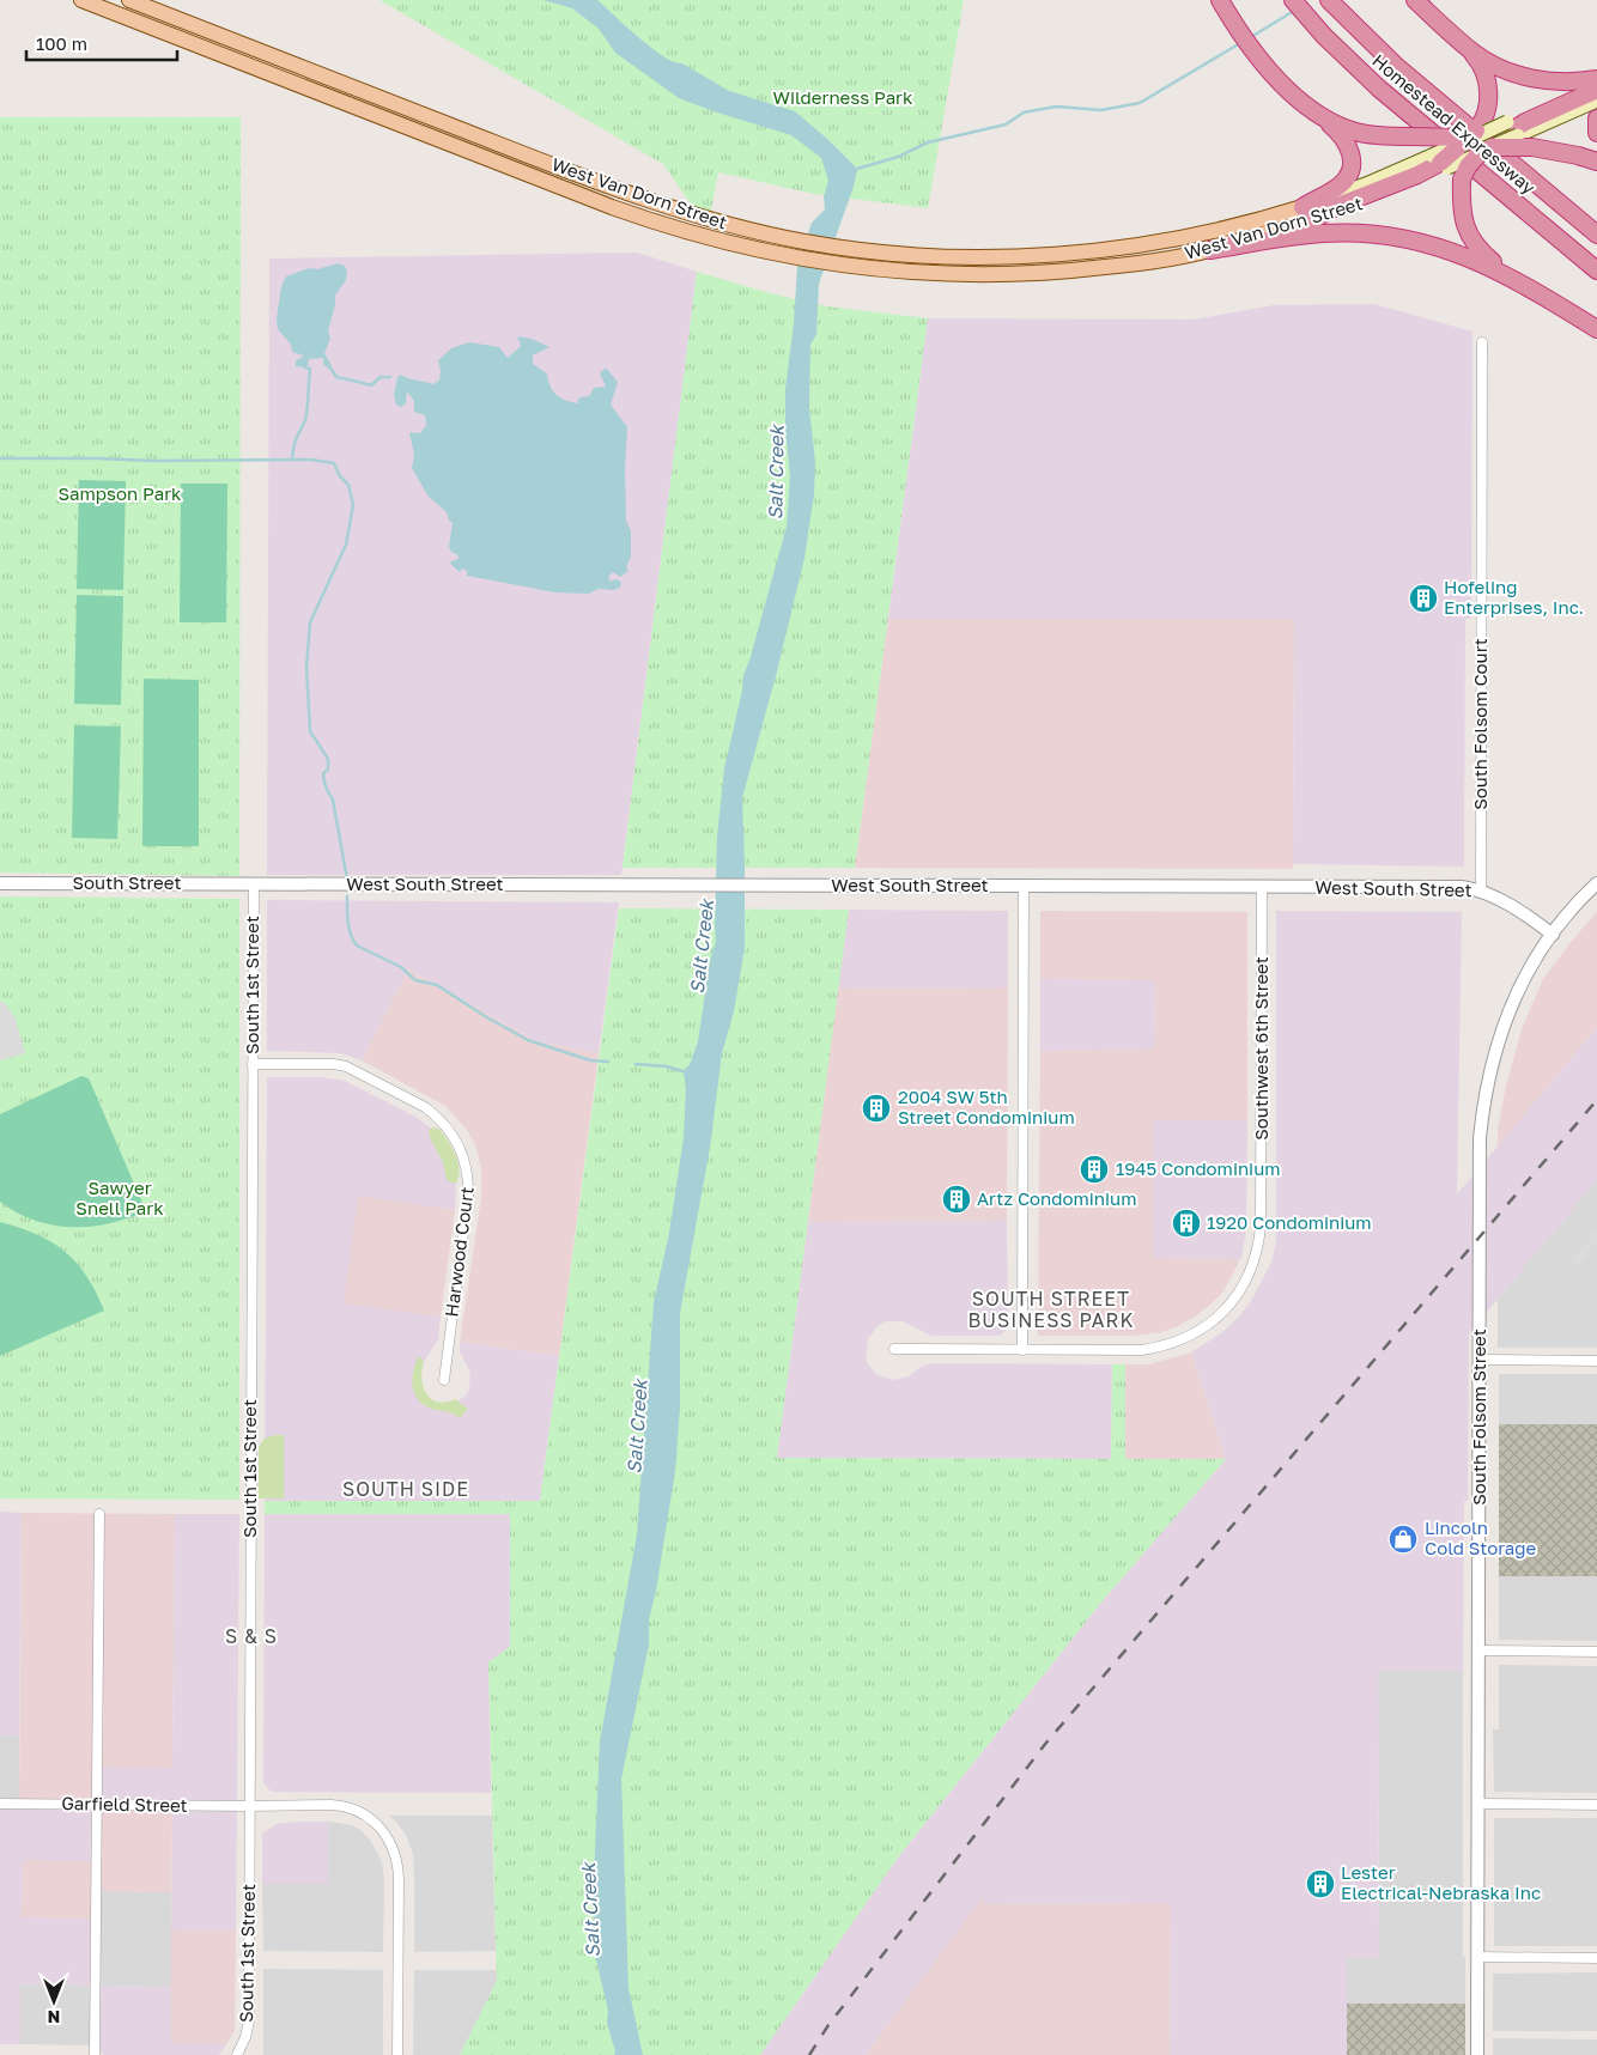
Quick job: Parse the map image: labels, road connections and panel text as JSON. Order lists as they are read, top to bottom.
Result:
{
  "streets": {
    "highway": ["Homestead Expressway"],
    "main road": ["West Van Dorn Street"],
    "street": [
      "South Folsom Court",
      "South Street",
      "West South Street",
      "South 1st Street",
      "Southwest 6th Street",
      "Harwood Court",
      "South Folsom Street",
      "Garfield Street"
    ]
  },
  "crossings": [
    ["South Folsom Court", "West South Street"],
    ["South Street", "West South Street"],
    ["South Street", "South 1st Street"],
    ["West South Street", "South 1st Street"],
    ["West South Street", "Southwest 6th Street"],
    ["West South Street", "South Folsom Street"],
    ["South 1st Street", "Harwood Court"],
    ["South 1st Street", "Garfield Street"]
  ],
  "districts": ["SOUTH STREET BUSINESS PARK", "SOUTH SIDE", "S & S"],
  "water": ["Salt Creek"],
  "parks": ["Wilderness Park", "Sampson Park", "Sawyer Snell Park"],
  "places": {
    "building": [
      "Hofeling Enterprises, Inc.",
      "2004 SW 5th Street Condominium",
      "1945 Condominium",
      "Artz Condominium",
      "1920 Condominium",
      "Lester Electrical-Nebraska Inc"
    ],
    "shop": ["Lincoln Cold Storage"]
  },
  "scale_bar": "100 m",
  "north": "bottom"
}
